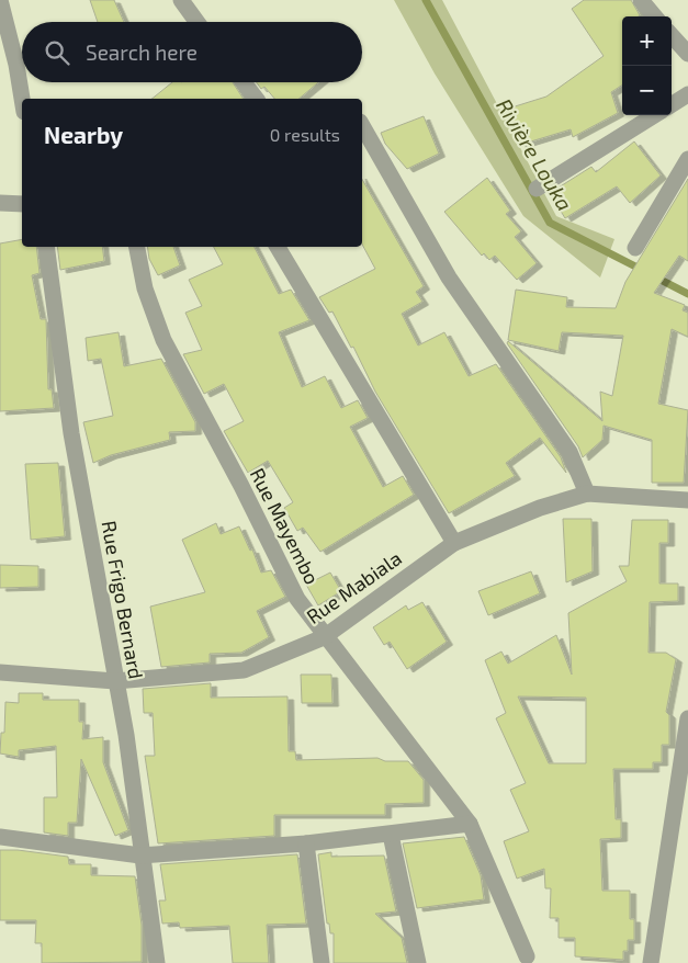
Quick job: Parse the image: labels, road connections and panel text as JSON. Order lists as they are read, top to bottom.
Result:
{
  "streets": {
    "street": ["Rue Mayembo", "Rue Mabiala", "Rue Frigo Bernard"]
  },
  "crossings": [
    ["Rue Mayembo", "Rue Mabiala"],
    ["Rue Mabiala", "Rue Frigo Bernard"]
  ],
  "water": ["Rivière Louka"],
  "page": {
    "map_buttons": ["+", "−"],
    "search": "Search here",
    "heading": ["Nearby", "0 results"]
  }
}
